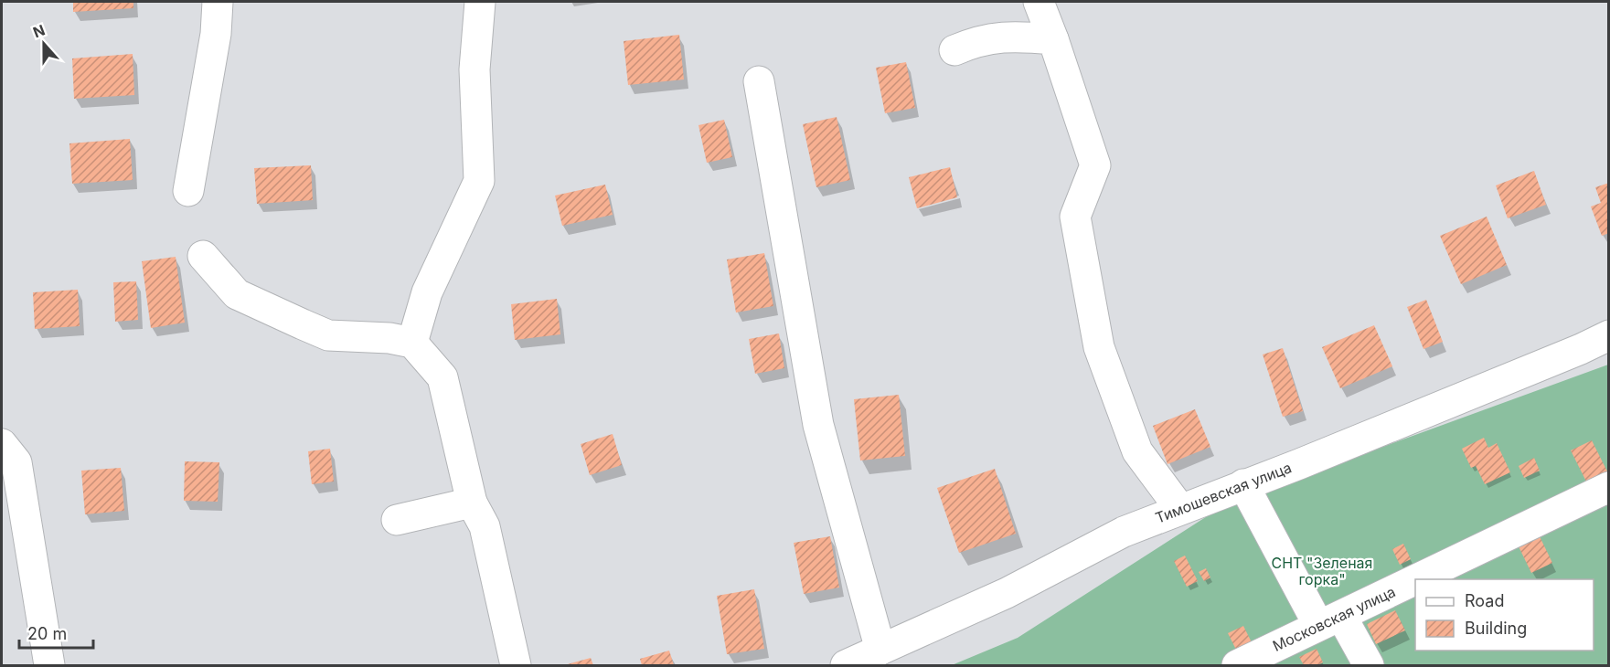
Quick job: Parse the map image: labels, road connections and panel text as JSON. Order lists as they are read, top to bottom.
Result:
{
  "streets": {
    "street": ["Тимошевская улица", "Московская улица"]
  },
  "parks": ["СНТ \"Зеленая горка\""],
  "legend": ["Road", "Building"],
  "scale_bar": "20 m",
  "north": "top"
}
